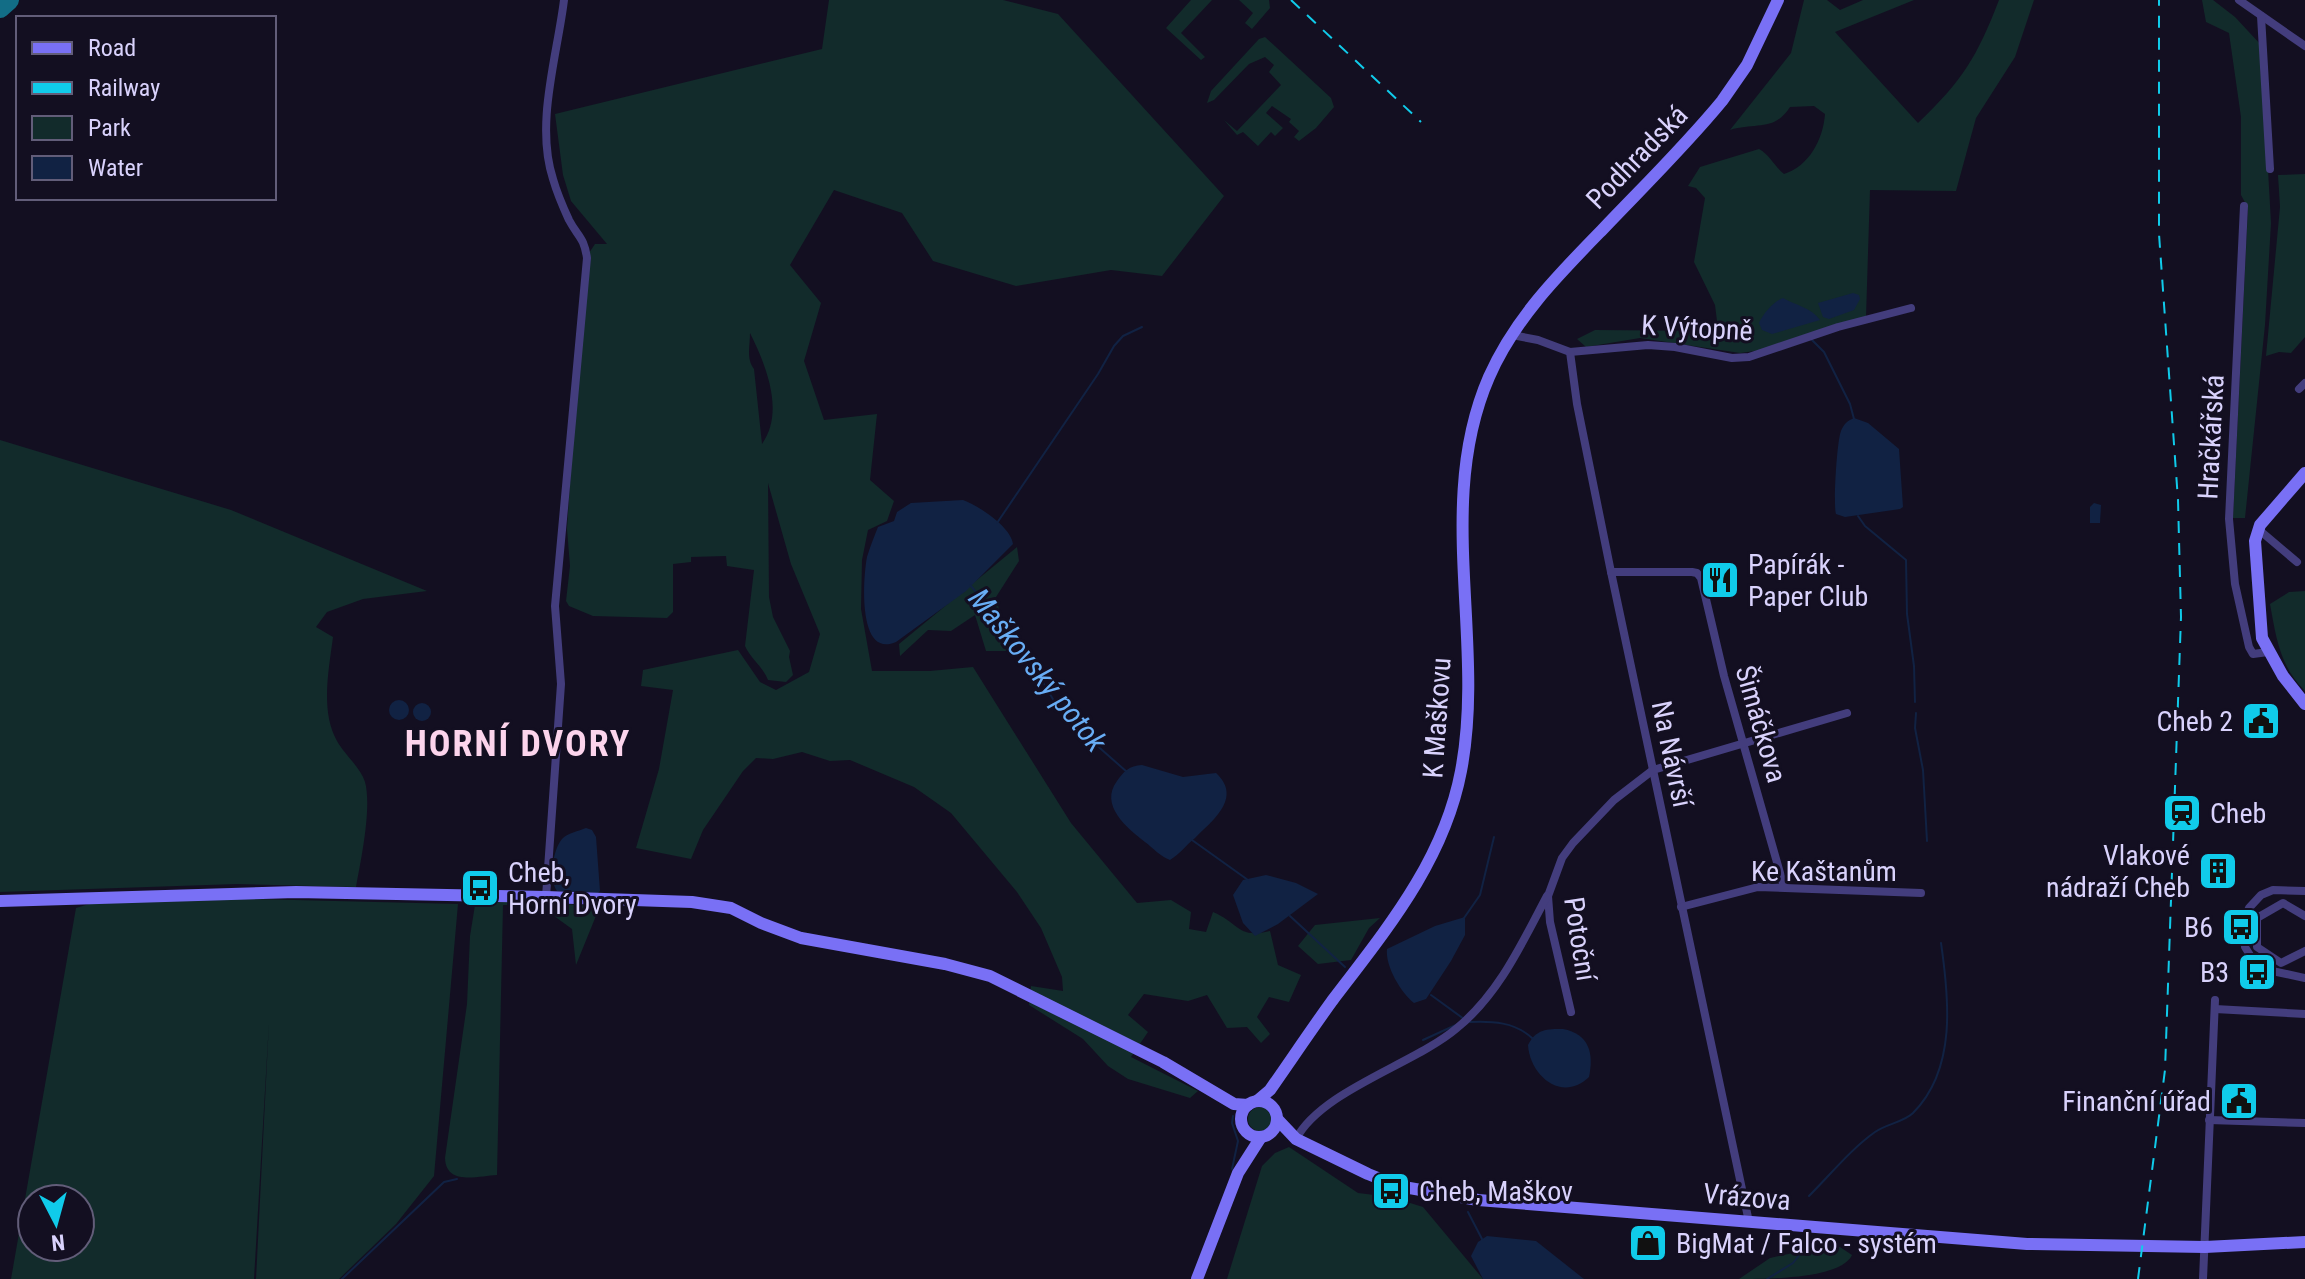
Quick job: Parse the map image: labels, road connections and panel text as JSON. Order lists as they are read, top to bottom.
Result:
{
  "streets": {
    "street": [
      "Podhradská",
      "K Výtopně",
      "Hračkářská",
      "K Maškovu",
      "Šimáčkova",
      "Na Návrší",
      "Ke Kaštanům",
      "Potoční",
      "Vrázova"
    ]
  },
  "crossings": [
    ["Podhradská", "K Maškovu"],
    ["K Výtopně", "Na Návrší"],
    ["Šimáčkova", "Na Návrší"],
    ["Šimáčkova", "Ke Kaštanům"],
    ["Na Návrší", "Ke Kaštanům"],
    ["Na Návrší", "Potoční"],
    ["Na Návrší", "Vrázova"]
  ],
  "districts": ["HORNÍ DVORY"],
  "water": ["Maškovský potok"],
  "places": {
    "restaurant": ["Papírák - Paper Club"],
    "public building": ["Cheb 2", "Finanční úřad"],
    "station": ["Cheb"],
    "building": ["Vlakové nádraží Cheb"],
    "bus stop": [
      "Cheb, Horní Dvory",
      "B6",
      "B3",
      "Cheb, Maškov"
    ],
    "shop": ["BigMat / Falco - systém"]
  },
  "legend": [
    "Road",
    "Railway",
    "Park",
    "Water"
  ],
  "north": "bottom"
}
